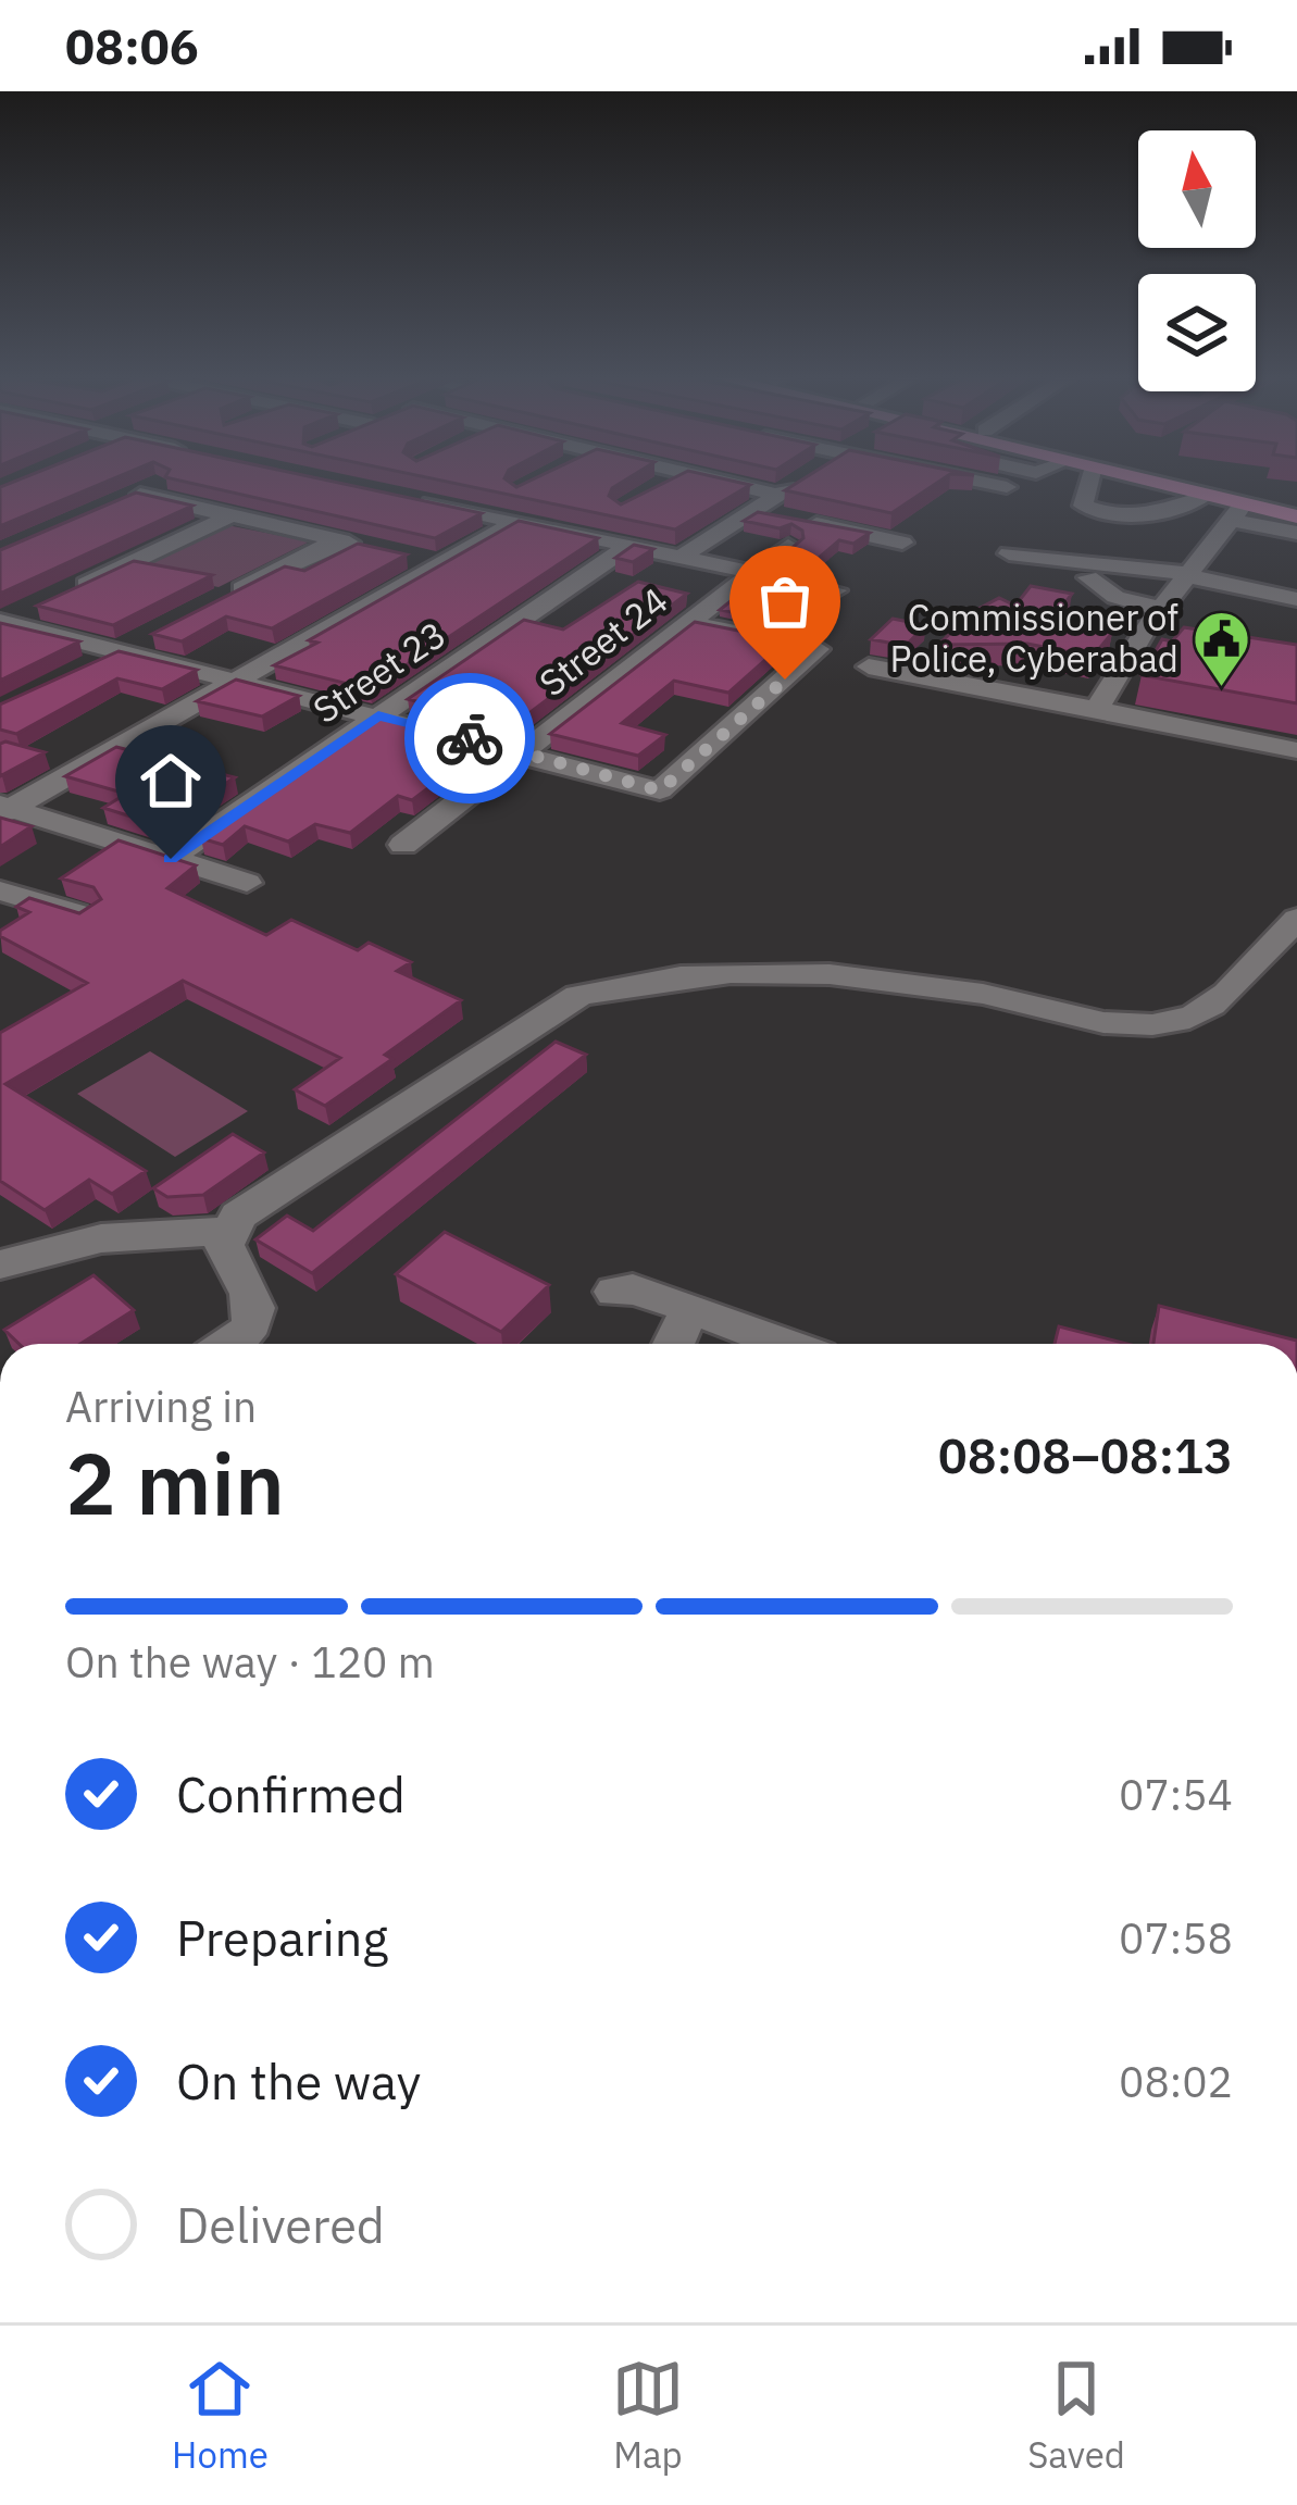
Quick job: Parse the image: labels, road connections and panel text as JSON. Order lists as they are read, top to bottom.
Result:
{
  "streets": {
    "street": ["Street 24", "Street 23"]
  },
  "places": {
    "public building": ["Commissioner of Police, Cyberabad"]
  },
  "north": "top",
  "page": {
    "status": "08:06",
    "heading": ["2 min", "Arriving in", "08:08–08:13"],
    "bar": "On the way · 120 m",
    "list": [
      ["Confirmed", "07:54"],
      ["Preparing", "07:58"],
      ["On the way", "08:02"],
      "Delivered"
    ],
    "tabs": ["Home", "Map", "Saved"]
  }
}
